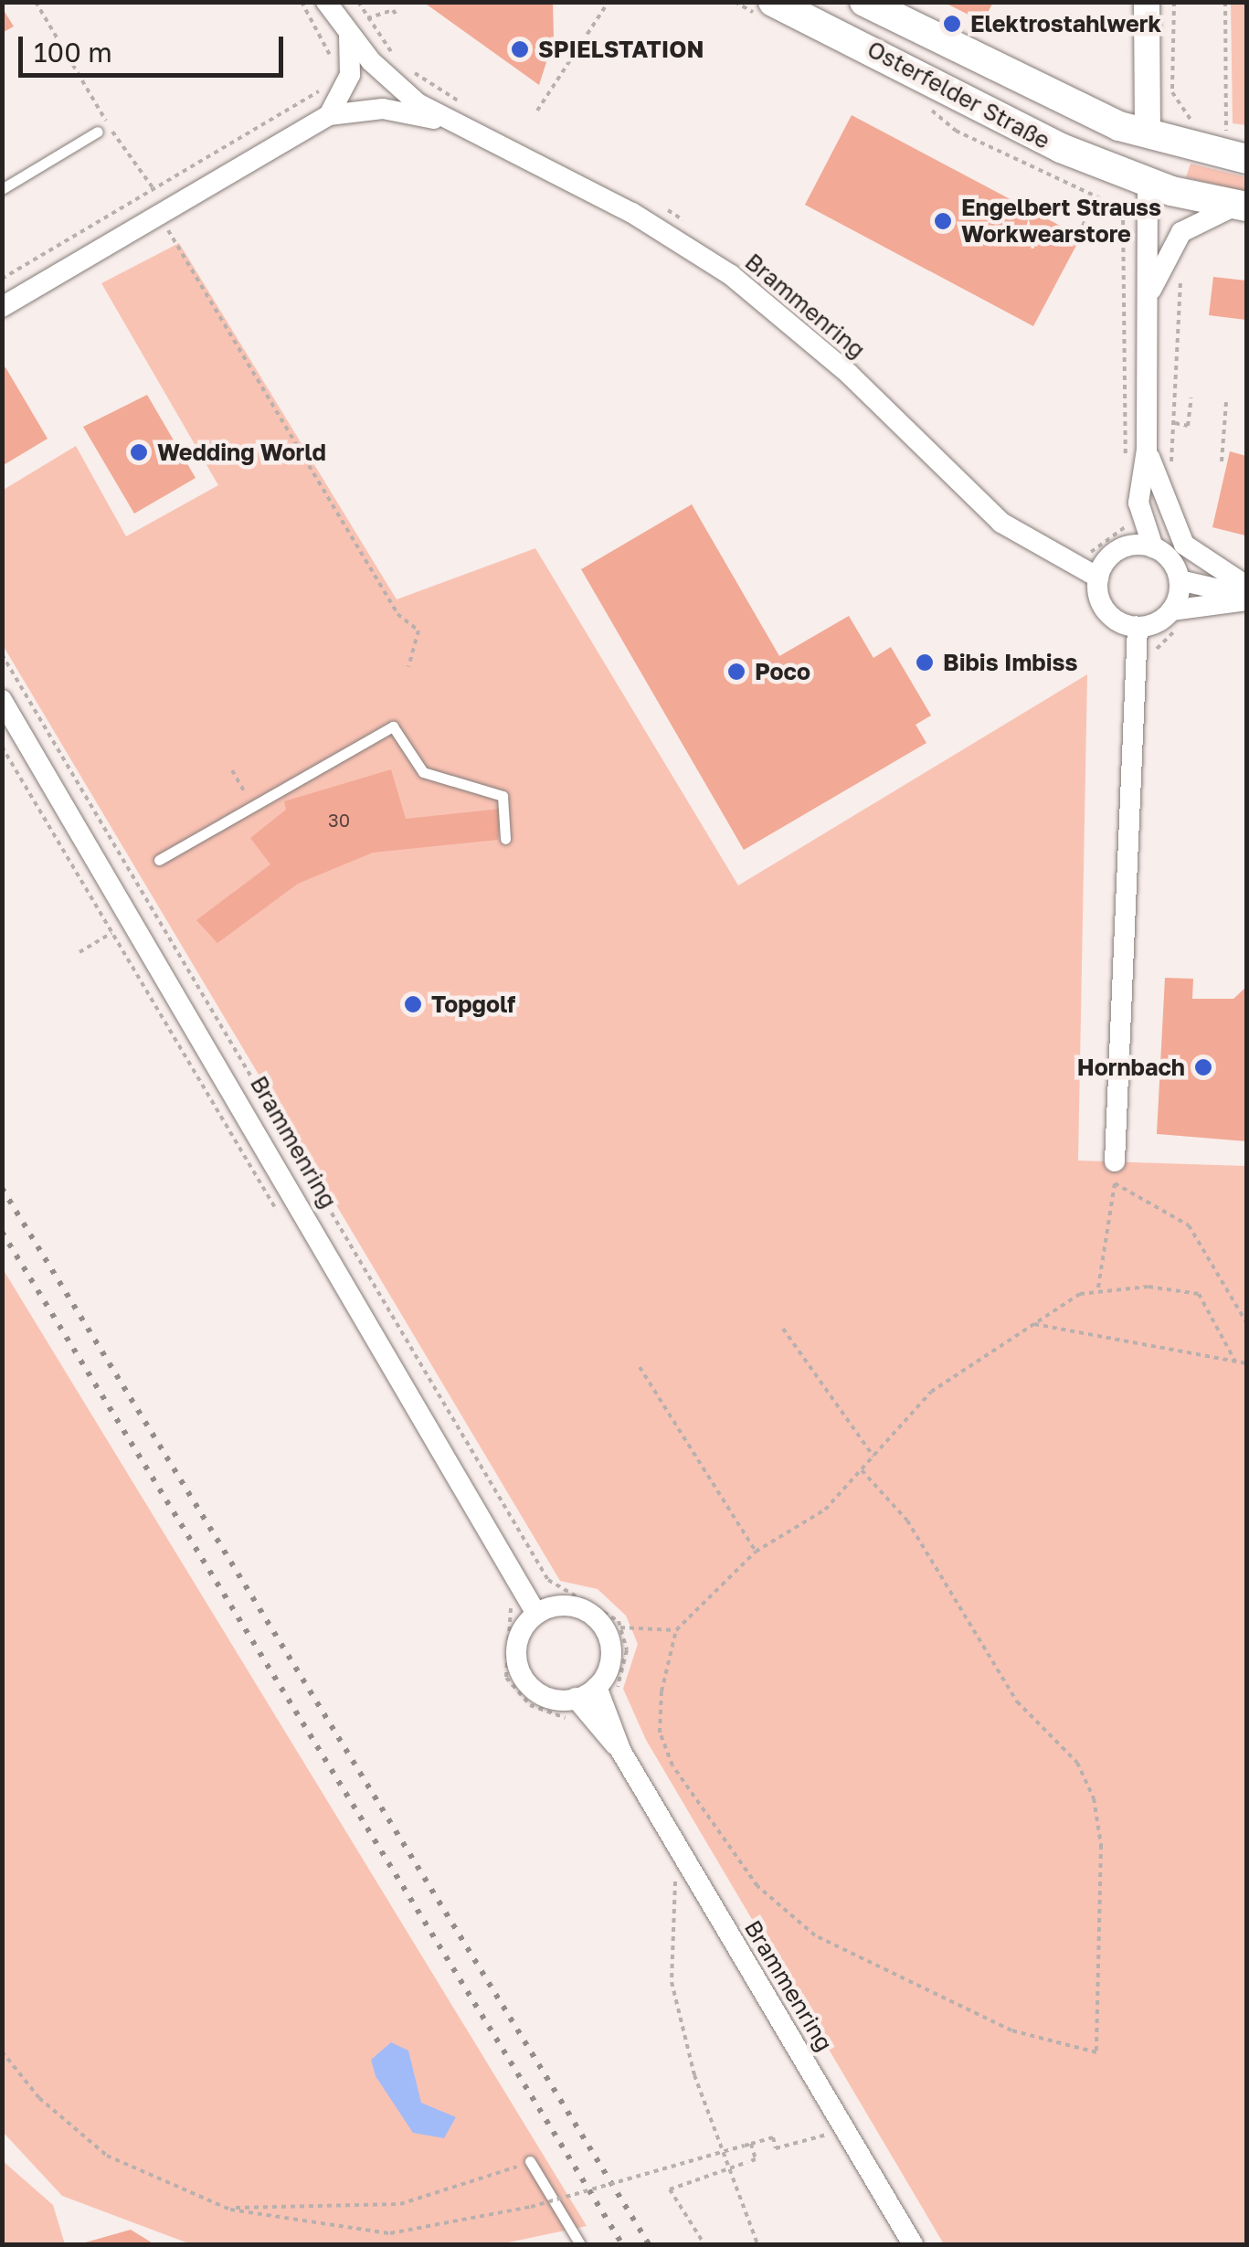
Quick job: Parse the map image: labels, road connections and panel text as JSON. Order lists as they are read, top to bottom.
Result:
{
  "streets": {
    "main road": ["Osterfelder Straße"],
    "street": ["Brammenring"]
  },
  "places": [
    "Elektrostahlwerk",
    "SPIELSTATION",
    "Engelbert Strauss Workwearstore",
    "Wedding World",
    "Bibis Imbiss",
    "Poco",
    "Topgolf",
    "Hornbach"
  ],
  "house_numbers": ["30"],
  "scale_bar": "100 m"
}
